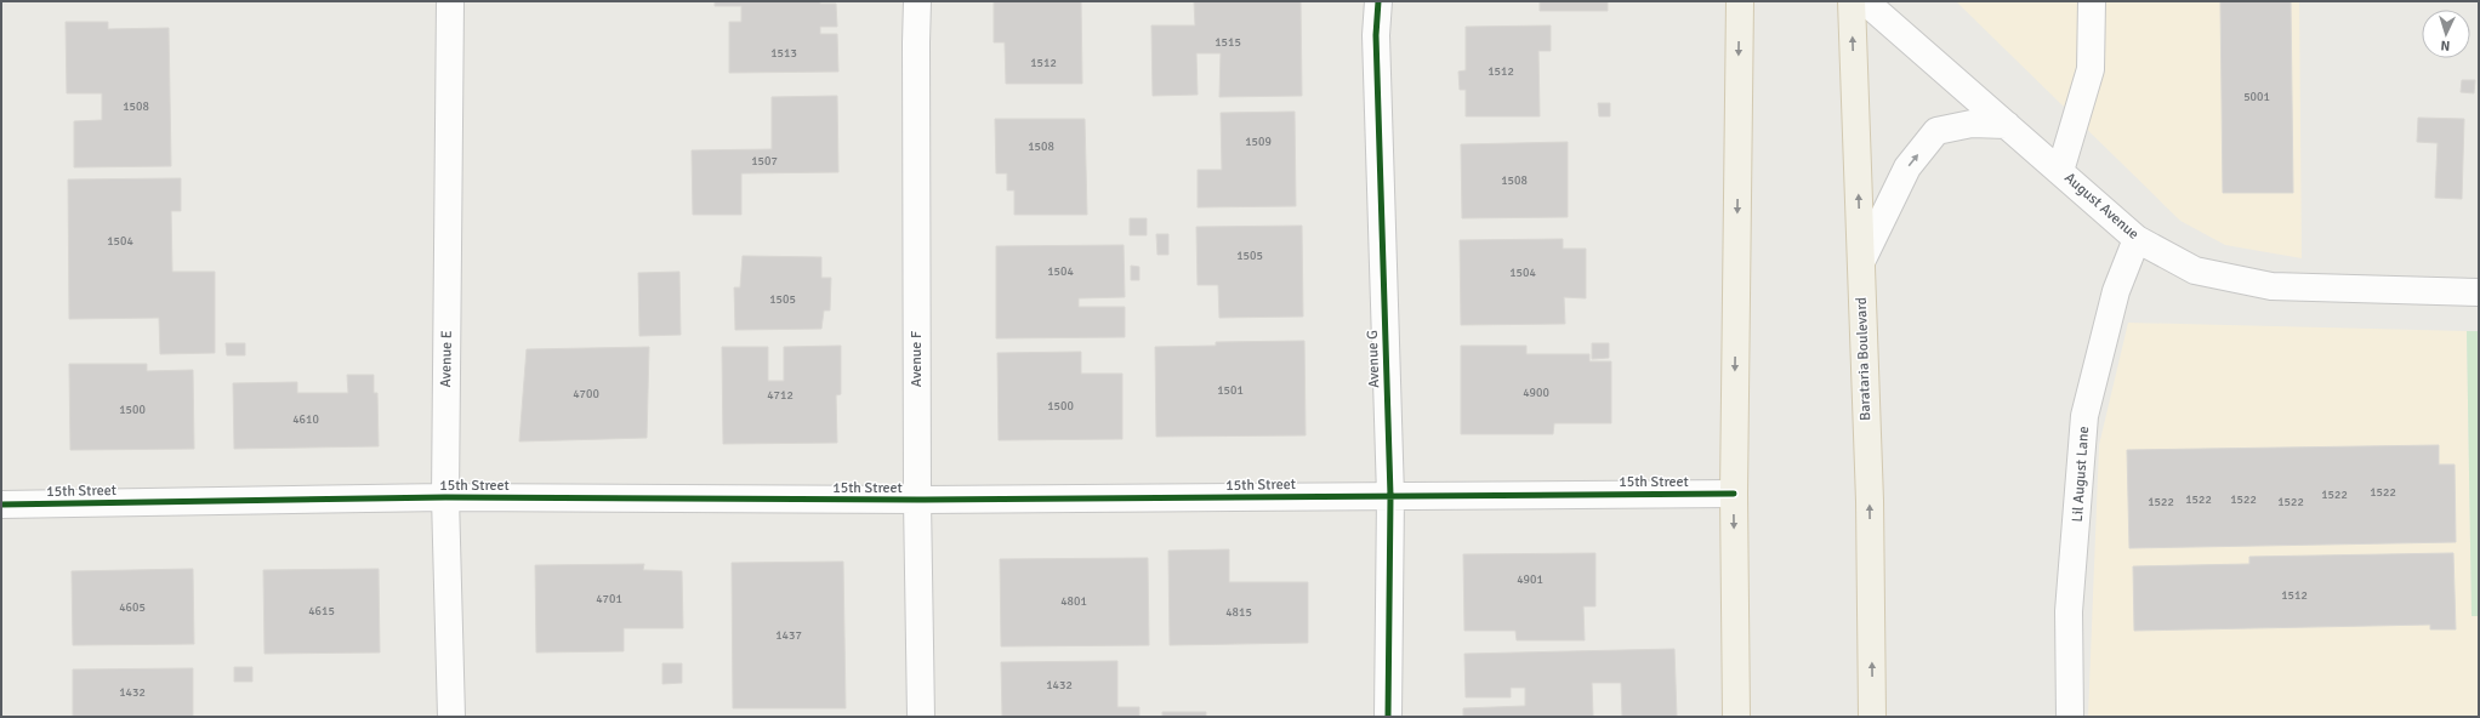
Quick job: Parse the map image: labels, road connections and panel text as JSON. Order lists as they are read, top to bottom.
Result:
{
  "streets": {
    "main road": ["Barataria Boulevard"],
    "street": [
      "August Avenue",
      "Avenue E",
      "Avenue F",
      "Avenue G",
      "Lil August Lane",
      "15th Street"
    ]
  },
  "crossings": [
    ["August Avenue", "Lil August Lane"],
    ["Avenue E", "15th Street"],
    ["Avenue F", "15th Street"],
    ["Avenue G", "15th Street"]
  ],
  "house_numbers": [
    "1515",
    "1513",
    "1512",
    "1512",
    "5001",
    "1508",
    "1509",
    "1508",
    "1507",
    "1508",
    "1504",
    "1505",
    "1504",
    "1504",
    "1505",
    "1501",
    "4900",
    "4700",
    "4712",
    "1500",
    "1500",
    "4610",
    "1522",
    "1522",
    "1522",
    "1522",
    "1522",
    "1522",
    "4901",
    "1512",
    "4701",
    "4801",
    "4605",
    "4615",
    "4815",
    "1437",
    "1432",
    "1432"
  ],
  "north": "bottom"
}
